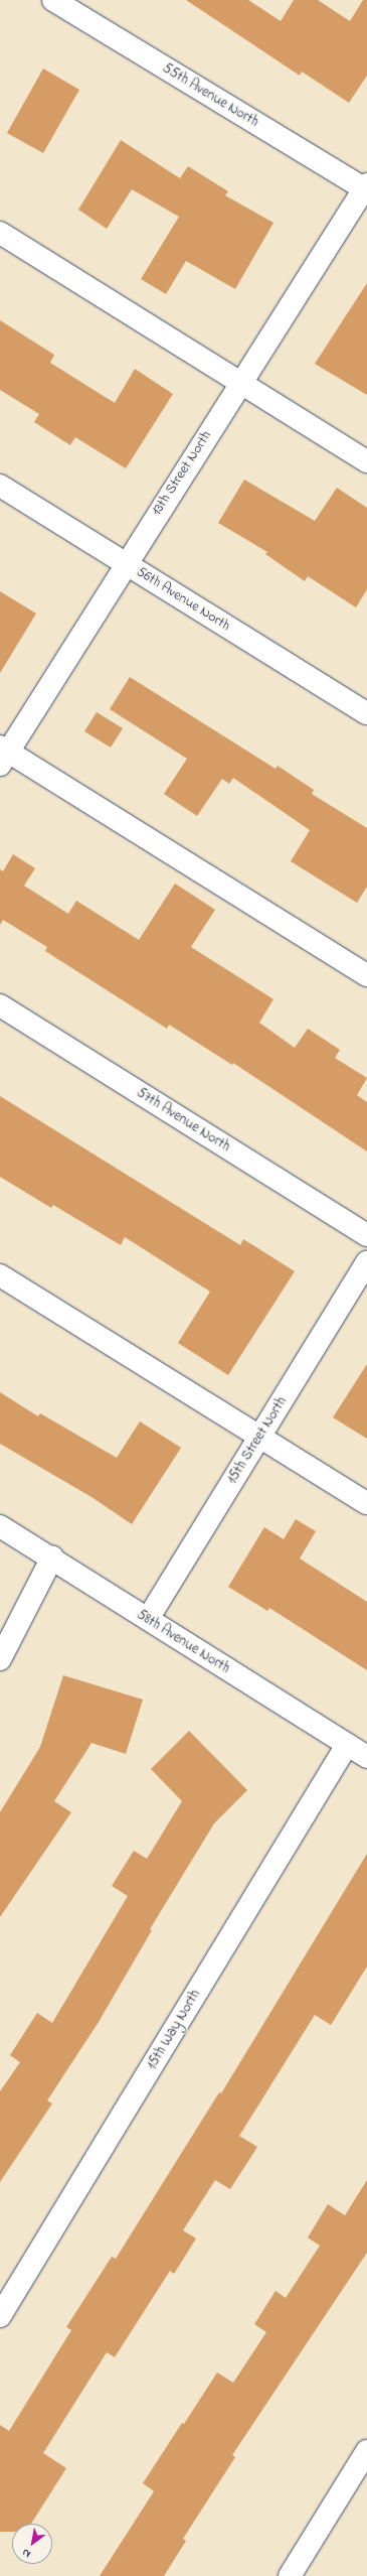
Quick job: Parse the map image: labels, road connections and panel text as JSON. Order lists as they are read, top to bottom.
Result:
{
  "streets": {
    "street": [
      "55th Avenue North",
      "13th Street North",
      "56th Avenue North",
      "57th Avenue North",
      "15th Street North",
      "58th Avenue North",
      "15th Way North"
    ]
  },
  "crossings": [
    ["55th Avenue North", "13th Street North"],
    ["13th Street North", "56th Avenue North"],
    ["15th Street North", "58th Avenue North"],
    ["58th Avenue North", "15th Way North"]
  ],
  "north": "bottom left"
}
